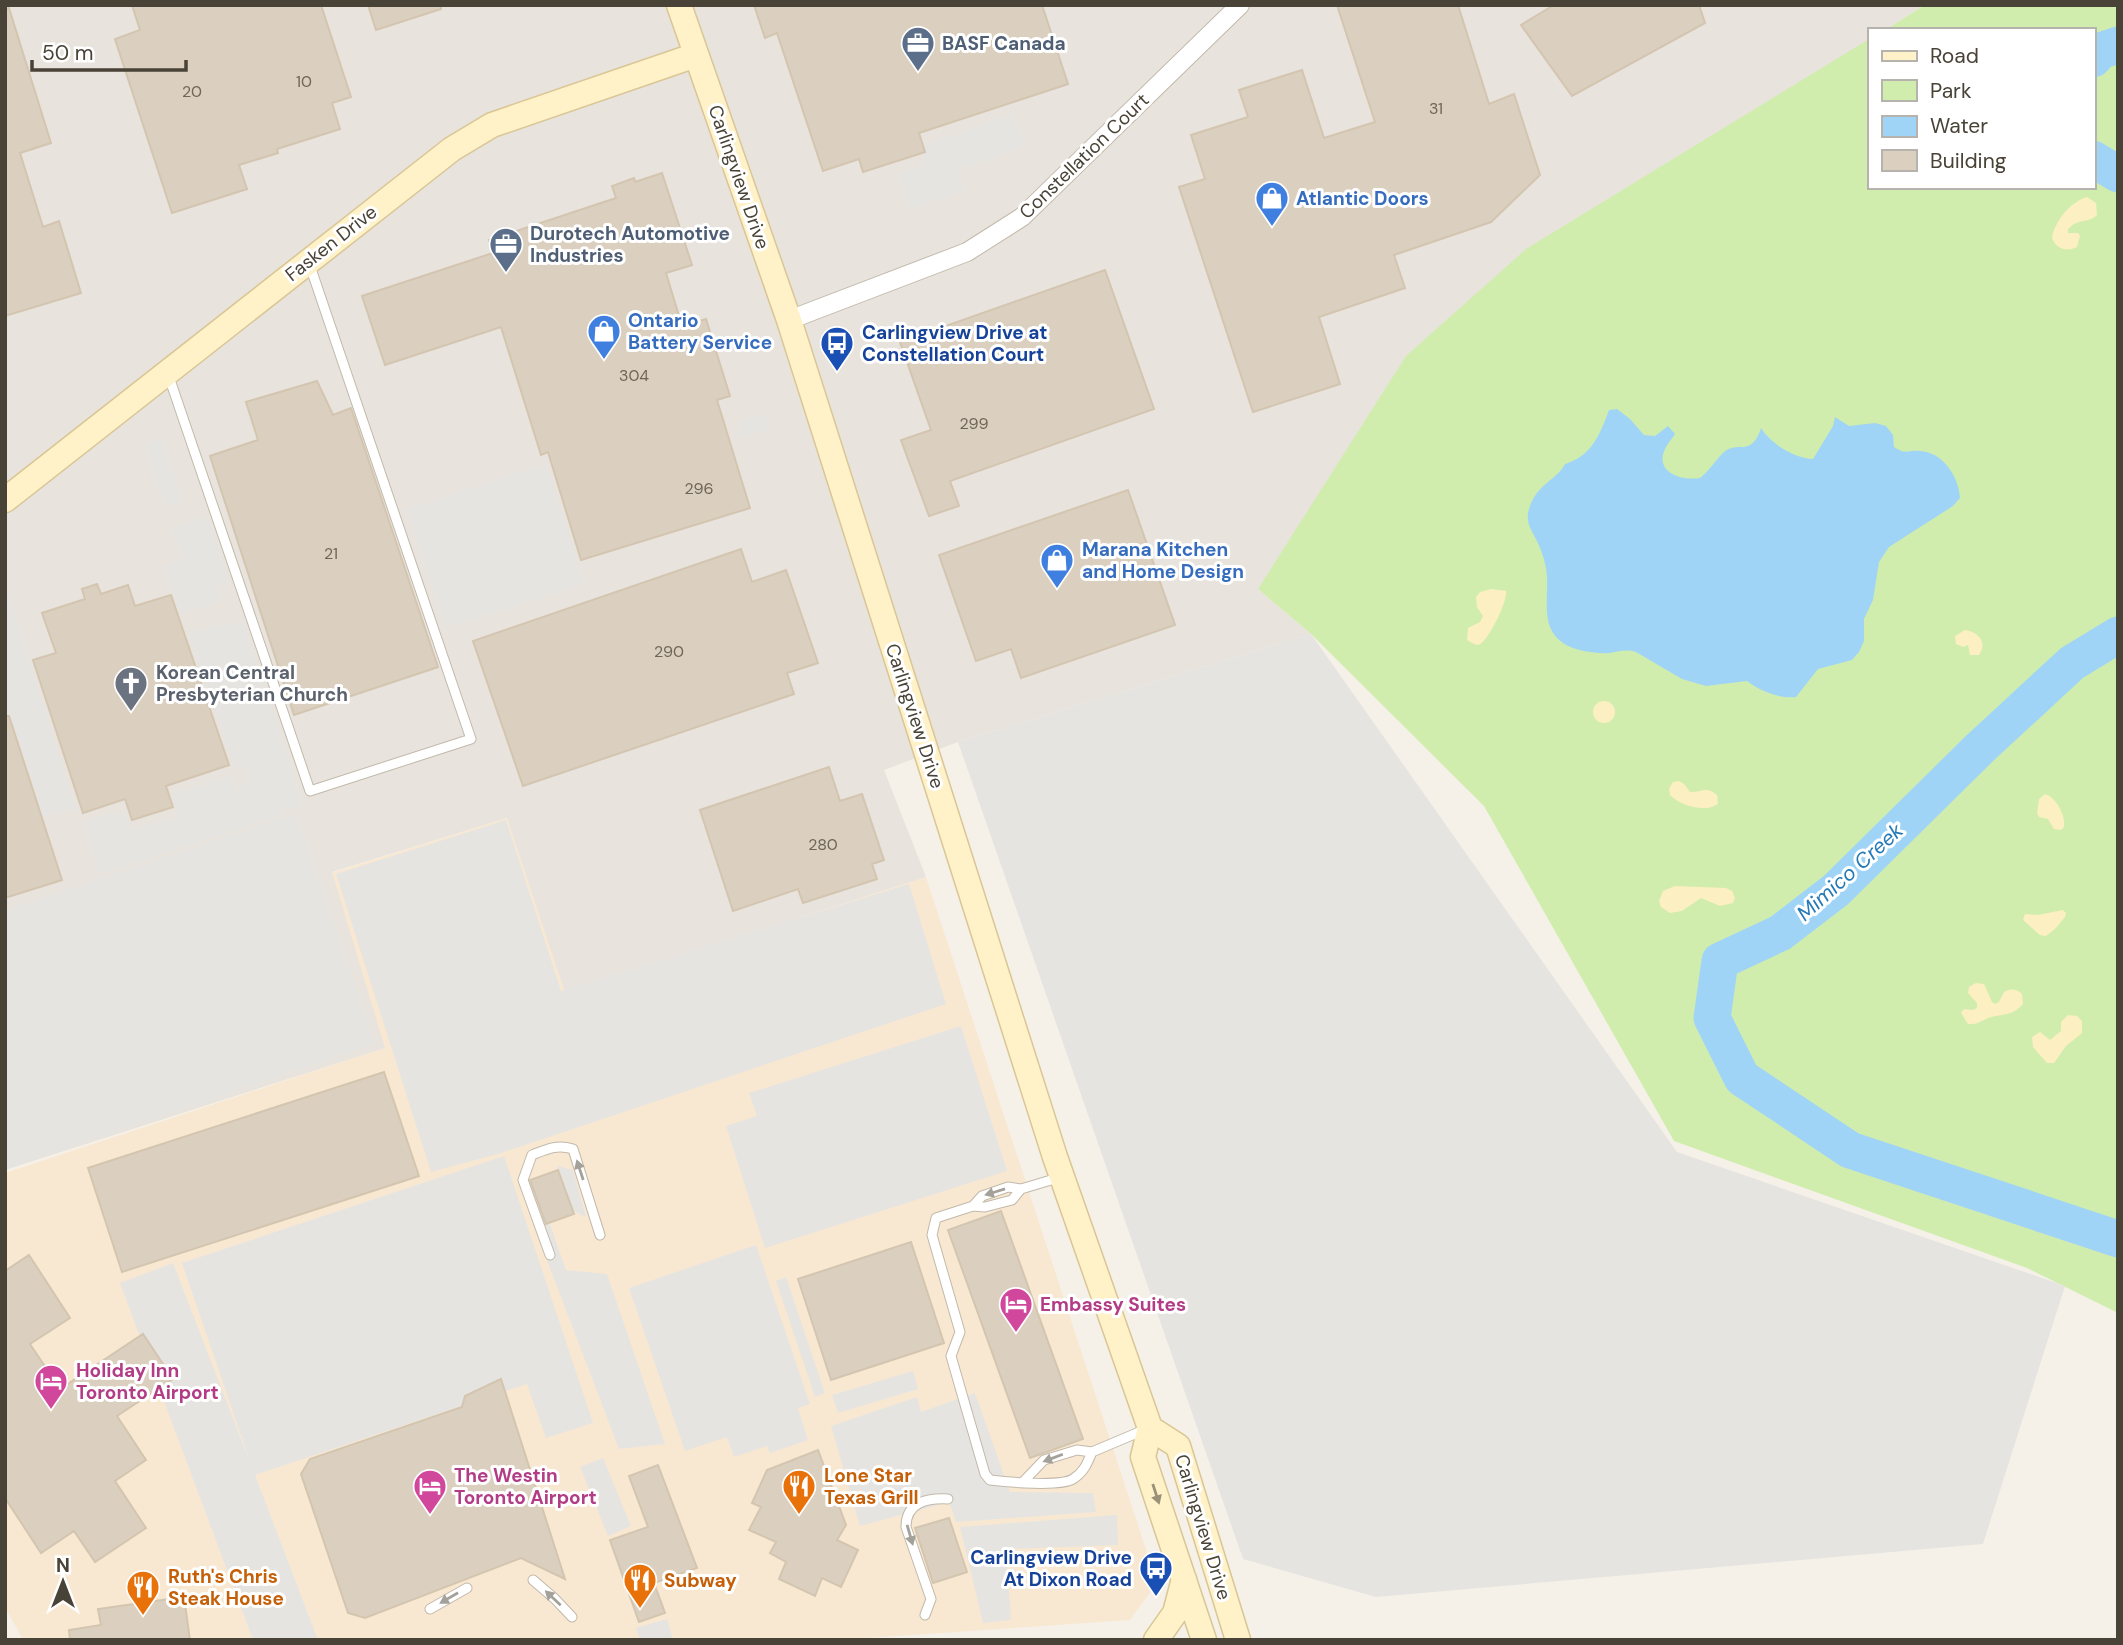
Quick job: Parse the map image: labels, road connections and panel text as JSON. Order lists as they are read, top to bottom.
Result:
{
  "streets": {
    "main road": ["Carlingview Drive", "Fasken Drive"],
    "street": ["Constellation Court"]
  },
  "crossings": [
    ["Constellation Court", "Carlingview Drive"],
    ["Carlingview Drive", "Fasken Drive"]
  ],
  "water": ["Mimico Creek"],
  "places": {
    "office": ["BASF Canada", "Durotech Automotive Industries"],
    "shop": ["Atlantic Doors", "Ontario Battery Service", "Marana Kitchen and Home Design"],
    "bus stop": ["Carlingview Drive at Constellation Court", "Carlingview Drive At Dixon Road"],
    "church": ["Korean Central Presbyterian Church"],
    "hotel": ["Embassy Suites", "Holiday Inn Toronto Airport", "The Westin Toronto Airport"],
    "restaurant": ["Lone Star Texas Grill", "Subway", "Ruth's Chris Steak House"]
  },
  "house_numbers": [
    "10",
    "20",
    "31",
    "304",
    "299",
    "296",
    "21",
    "290",
    "280"
  ],
  "legend": [
    "Road",
    "Park",
    "Water",
    "Building"
  ],
  "scale_bar": "50 m",
  "north": "top"
}
